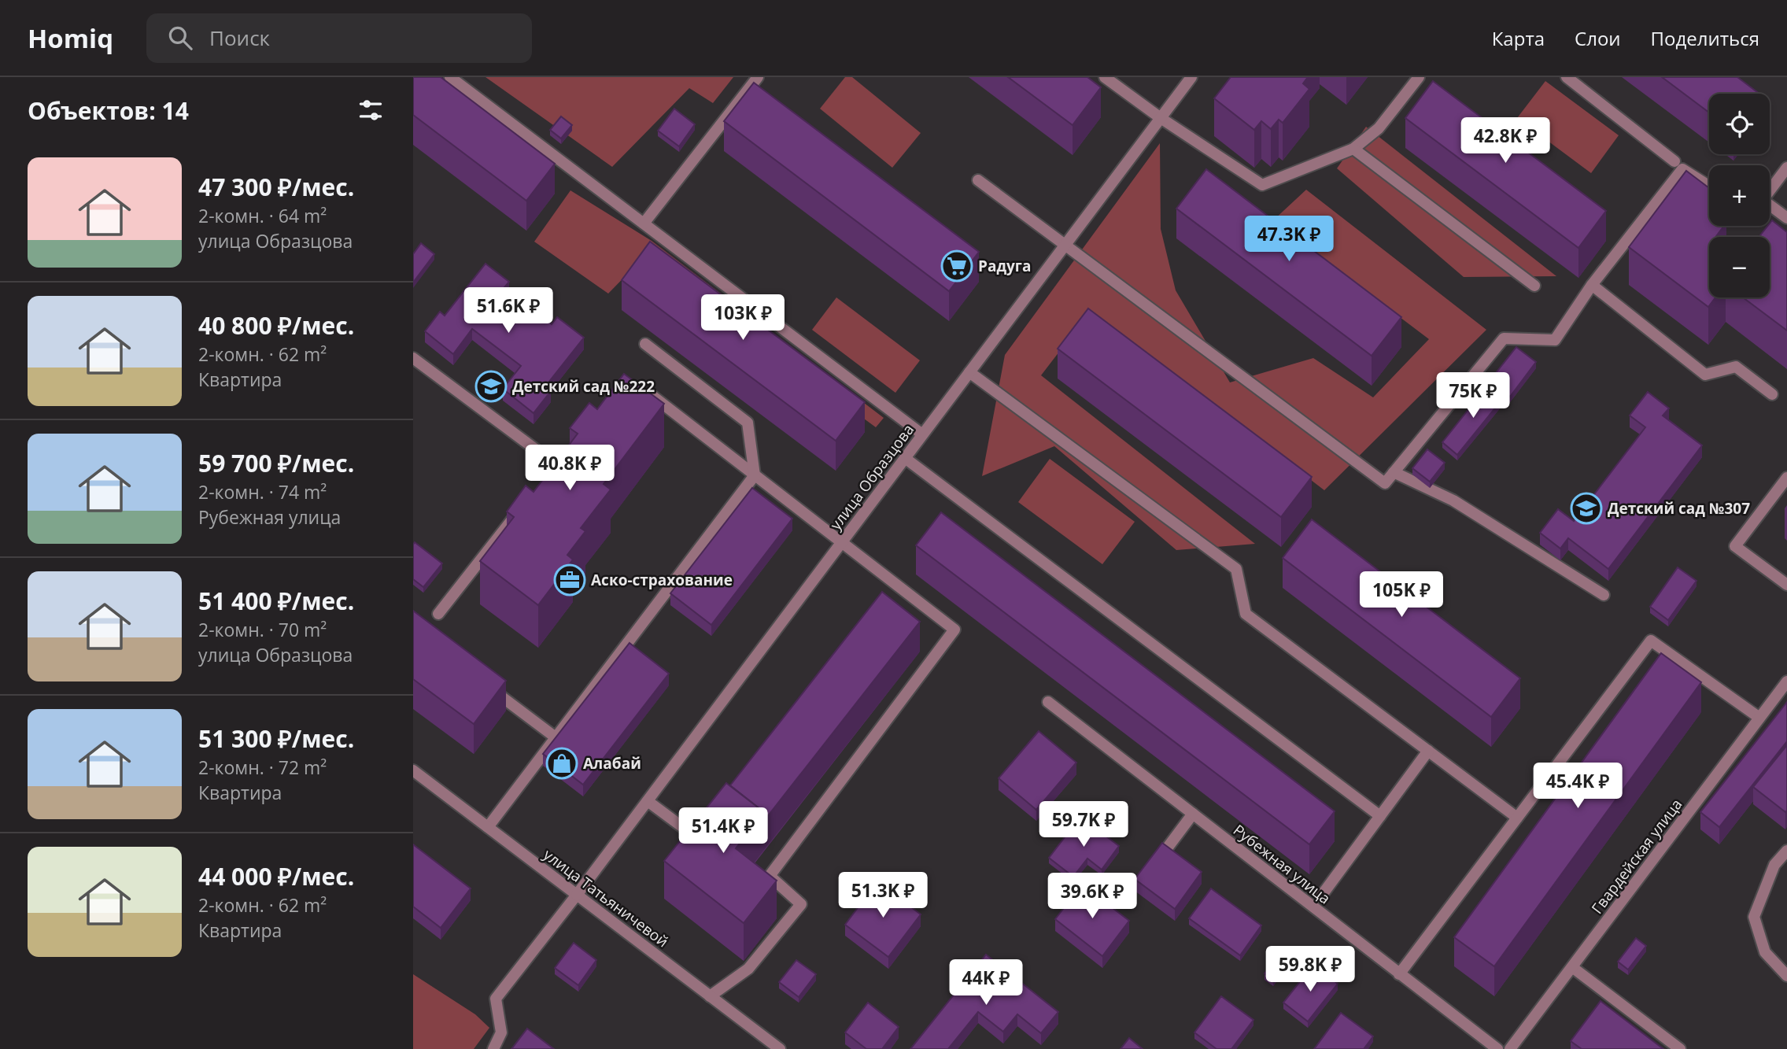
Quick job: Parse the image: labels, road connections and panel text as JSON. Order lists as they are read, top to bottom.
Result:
{
  "streets": {
    "street": [
      "улица Образцова",
      "Гвардейская улица",
      "Рубежная улица",
      "улица Татьяничевой"
    ]
  },
  "crossings": [
    ["улица Образцова", "улица Татьяничевой"]
  ],
  "places": {
    "supermarket": ["Радуга"],
    "school or university": ["Детский сад №222", "Детский сад №307"],
    "office": ["Аско-страхование"],
    "shop": ["Алабай"]
  },
  "page": {
    "header": "Homiq",
    "search": "Поиск",
    "nav": ["Карта", "Слои", "Поделиться"],
    "heading": "Объектов: 14",
    "map_buttons": ["+", "−"],
    "price": [
      "42.8K ₽",
      "47.3K ₽",
      "51.6K ₽",
      "103K ₽",
      "75K ₽",
      "40.8K ₽",
      "105K ₽",
      "45.4K ₽",
      "59.7K ₽",
      "51.4K ₽",
      "51.3K ₽",
      "39.6K ₽",
      "59.8K ₽",
      "44K ₽"
    ],
    "list": [
      {
        "name": "47 300 ₽/мес.",
        "note": "2-комн. · 64 m² · улица Образцова"
      },
      {
        "name": "40 800 ₽/мес.",
        "note": "2-комн. · 62 m² · Квартира"
      },
      {
        "name": "59 700 ₽/мес.",
        "note": "2-комн. · 74 m² · Рубежная улица"
      },
      {
        "name": "51 400 ₽/мес.",
        "note": "2-комн. · 70 m² · улица Образцова"
      },
      {
        "name": "51 300 ₽/мес.",
        "note": "2-комн. · 72 m² · Квартира"
      },
      {
        "name": "44 000 ₽/мес.",
        "note": "2-комн. · 62 m² · Квартира"
      }
    ]
  }
}
